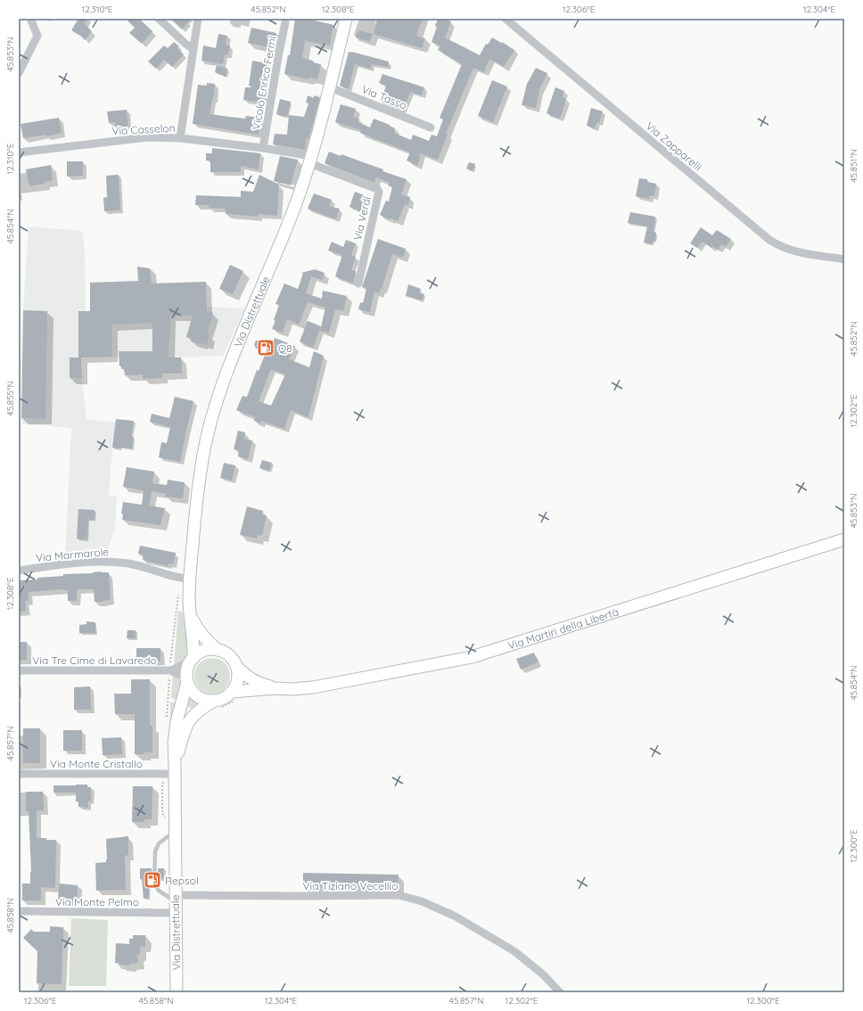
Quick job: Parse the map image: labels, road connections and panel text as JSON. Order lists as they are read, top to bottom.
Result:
{
  "streets": {
    "main road": ["Via Distrettuale", "Via Martiri della Libertà"],
    "street": [
      "Vicolo Enrico Fermi",
      "Via Tasso",
      "Via Casselon",
      "Via Zapparelli",
      "Via Verdi",
      "Via Marmarole",
      "Via Tre Cime di Lavaredo",
      "Via Monte Cristallo",
      "Via Tiziano Vecellio",
      "Via Monte Pelmo"
    ]
  },
  "crossings": [
    ["Vicolo Enrico Fermi", "Via Casselon"],
    ["Via Tasso", "Via Distrettuale"],
    ["Via Casselon", "Via Verdi"],
    ["Via Casselon", "Via Distrettuale"],
    ["Via Verdi", "Via Distrettuale"],
    ["Via Distrettuale", "Via Marmarole"],
    ["Via Distrettuale", "Via Martiri della Libertà"],
    ["Via Distrettuale", "Via Tre Cime di Lavaredo"],
    ["Via Distrettuale", "Via Monte Cristallo"],
    ["Via Distrettuale", "Via Tiziano Vecellio"],
    ["Via Distrettuale", "Via Monte Pelmo"],
    ["Via Tiziano Vecellio", "Via Monte Pelmo"]
  ],
  "places": {
    "fuel station": ["Q8", "Repsol"]
  },
  "coordinates": [
    "12.310°E",
    "45.852°N",
    "12.308°E",
    "12.306°E",
    "12.304°E",
    "45.853°N",
    "45.851°N",
    "45.854°N",
    "45.855°N",
    "12.302°E",
    "45.857°N",
    "12.300°E",
    "45.858°N"
  ]
}
